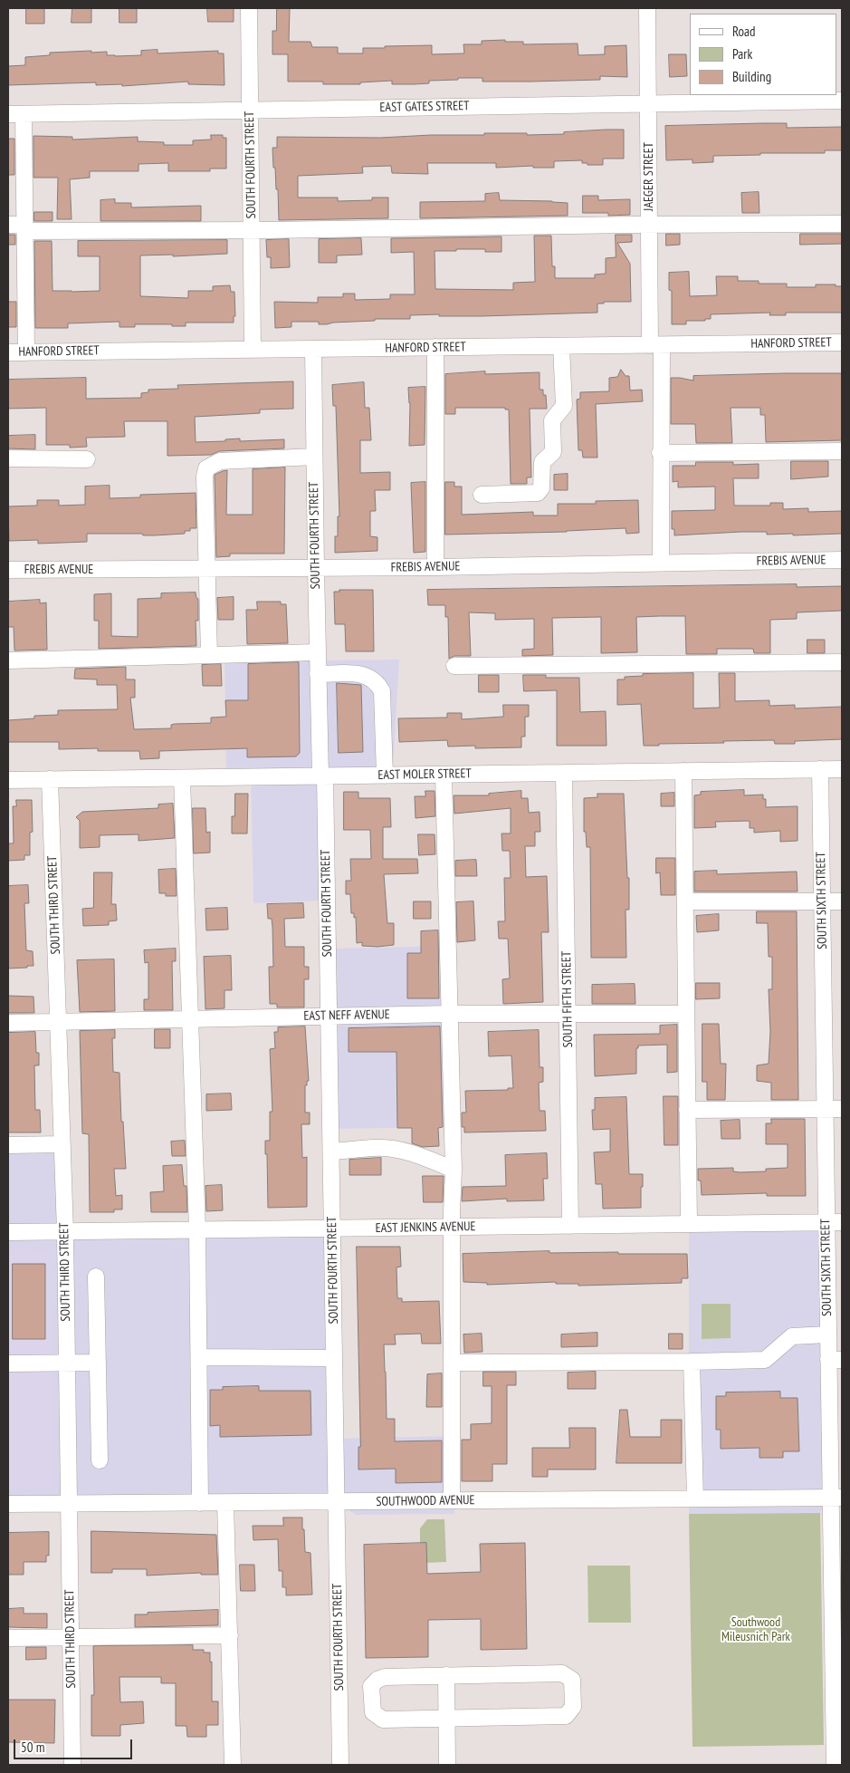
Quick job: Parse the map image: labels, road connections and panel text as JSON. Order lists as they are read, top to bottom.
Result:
{
  "streets": {
    "street": [
      "EAST GATES STREET",
      "SOUTH FOURTH STREET",
      "JAEGER STREET",
      "HANFORD STREET",
      "FREBIS AVENUE",
      "EAST MOLER STREET",
      "SOUTH SIXTH STREET",
      "SOUTH THIRD STREET",
      "SOUTH FIFTH STREET",
      "EAST NEFF AVENUE",
      "EAST JENKINS AVENUE",
      "SOUTHWOOD AVENUE"
    ]
  },
  "crossings": [
    ["EAST GATES STREET", "SOUTH FOURTH STREET"],
    ["EAST GATES STREET", "JAEGER STREET"],
    ["SOUTH FOURTH STREET", "HANFORD STREET"],
    ["SOUTH FOURTH STREET", "FREBIS AVENUE"],
    ["SOUTH FOURTH STREET", "EAST MOLER STREET"],
    ["SOUTH FOURTH STREET", "EAST NEFF AVENUE"],
    ["SOUTH FOURTH STREET", "EAST JENKINS AVENUE"],
    ["SOUTH FOURTH STREET", "SOUTHWOOD AVENUE"],
    ["JAEGER STREET", "HANFORD STREET"],
    ["JAEGER STREET", "FREBIS AVENUE"],
    ["EAST MOLER STREET", "SOUTH SIXTH STREET"],
    ["EAST MOLER STREET", "SOUTH THIRD STREET"],
    ["EAST MOLER STREET", "SOUTH FIFTH STREET"],
    ["SOUTH SIXTH STREET", "EAST JENKINS AVENUE"],
    ["SOUTH SIXTH STREET", "SOUTHWOOD AVENUE"],
    ["SOUTH THIRD STREET", "EAST NEFF AVENUE"],
    ["SOUTH THIRD STREET", "EAST JENKINS AVENUE"],
    ["SOUTH THIRD STREET", "SOUTHWOOD AVENUE"],
    ["SOUTH FIFTH STREET", "EAST NEFF AVENUE"],
    ["SOUTH FIFTH STREET", "EAST JENKINS AVENUE"]
  ],
  "parks": ["Southwood Mileusnich Park"],
  "legend": ["Road", "Park", "Building"],
  "scale_bar": "50 m"
}
